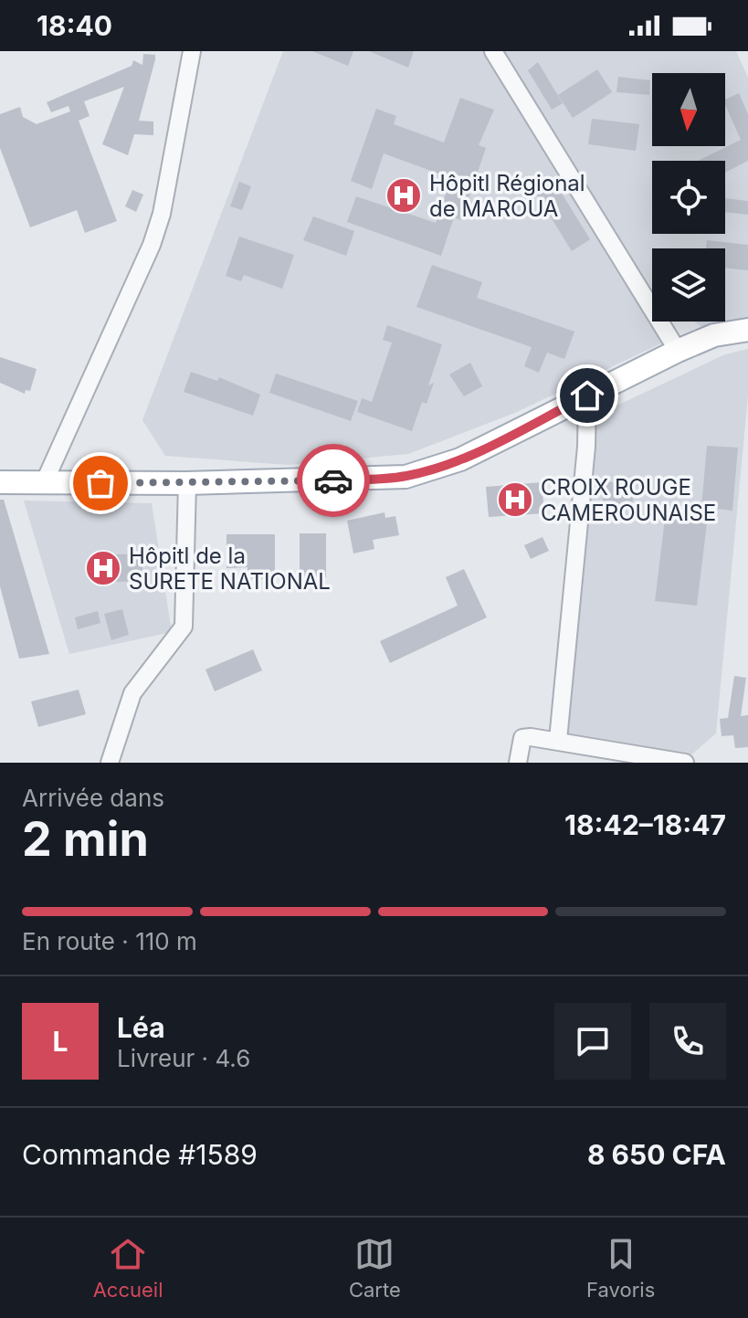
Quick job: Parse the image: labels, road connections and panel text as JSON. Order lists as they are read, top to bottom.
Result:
{
  "places": {
    "hospital": ["Hôpitl Régional de MAROUA", "CROIX ROUGE CAMEROUNAISE", "Hôpitl de la SURETE NATIONAL"]
  },
  "north": "bottom",
  "page": {
    "status": "18:40",
    "heading": ["2 min", "Arrivée dans", "18:42–18:47"],
    "panel": [
      "Léa",
      "Livreur · 4.6",
      "Commande #1589",
      "8 650 CFA"
    ],
    "bar": "En route · 110 m",
    "round": "L",
    "tabs": ["Accueil", "Carte", "Favoris"]
  }
}
